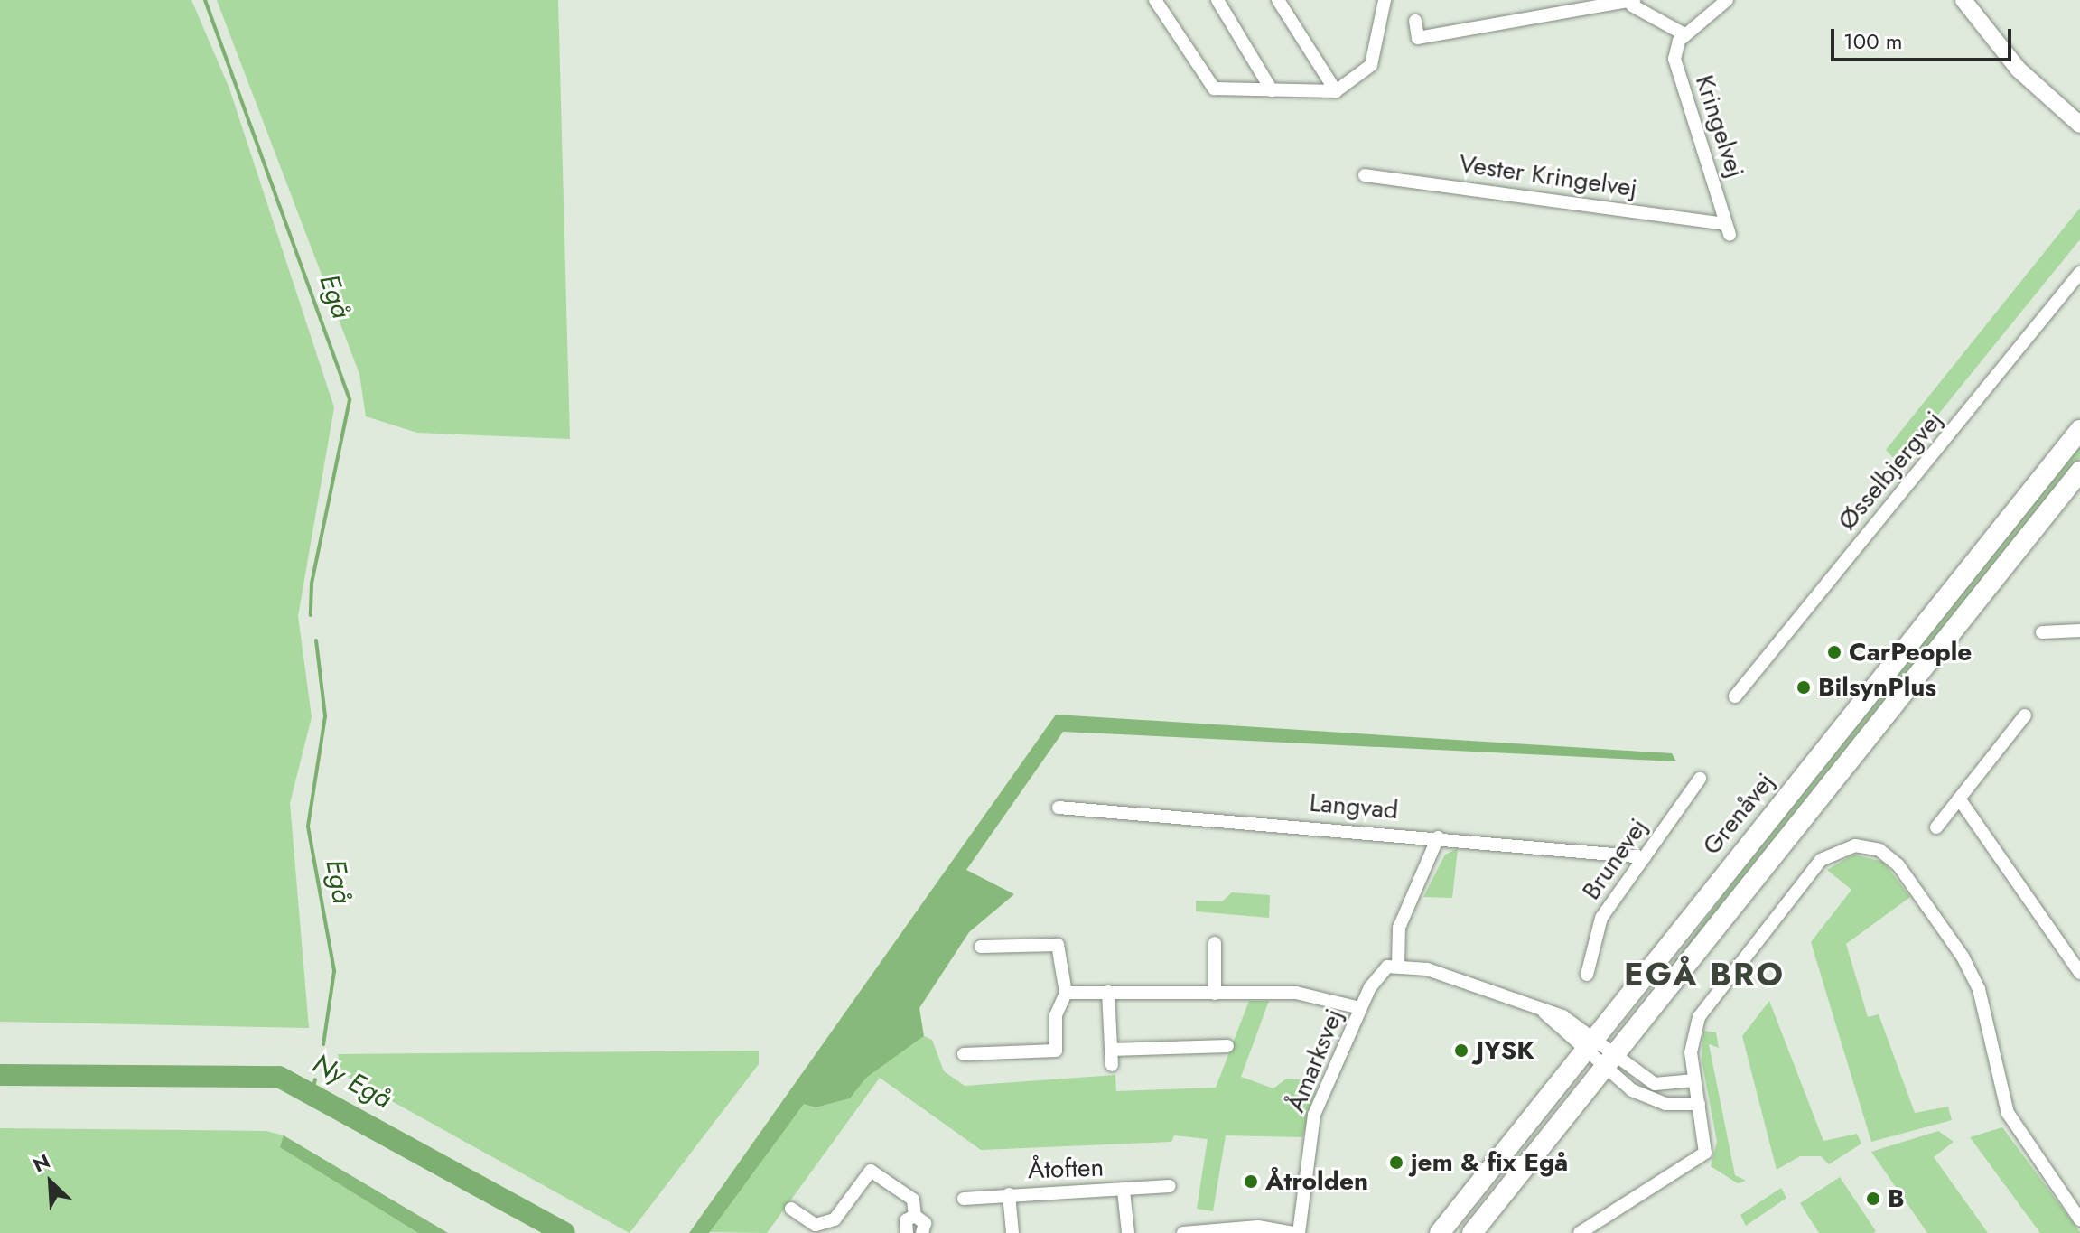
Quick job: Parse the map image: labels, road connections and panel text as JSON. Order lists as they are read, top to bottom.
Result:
{
  "streets": {
    "main road": ["Grenåvej"],
    "street": [
      "Kringelvej",
      "Vester Kringelvej",
      "Øsselbjergvej",
      "Langvad",
      "Brunevej",
      "Åmarksvej",
      "Åtoften"
    ]
  },
  "crossings": [
    ["Kringelvej", "Vester Kringelvej"],
    ["Langvad", "Brunevej"]
  ],
  "districts": ["EGÅ BRO"],
  "water": ["Egå", "Ny Egå"],
  "places": [
    "CarPeople",
    "BilsynPlus",
    "JYSK",
    "jem & fix Egå",
    "Åtrolden",
    "B"
  ],
  "scale_bar": "100 m",
  "north": "top left"
}
